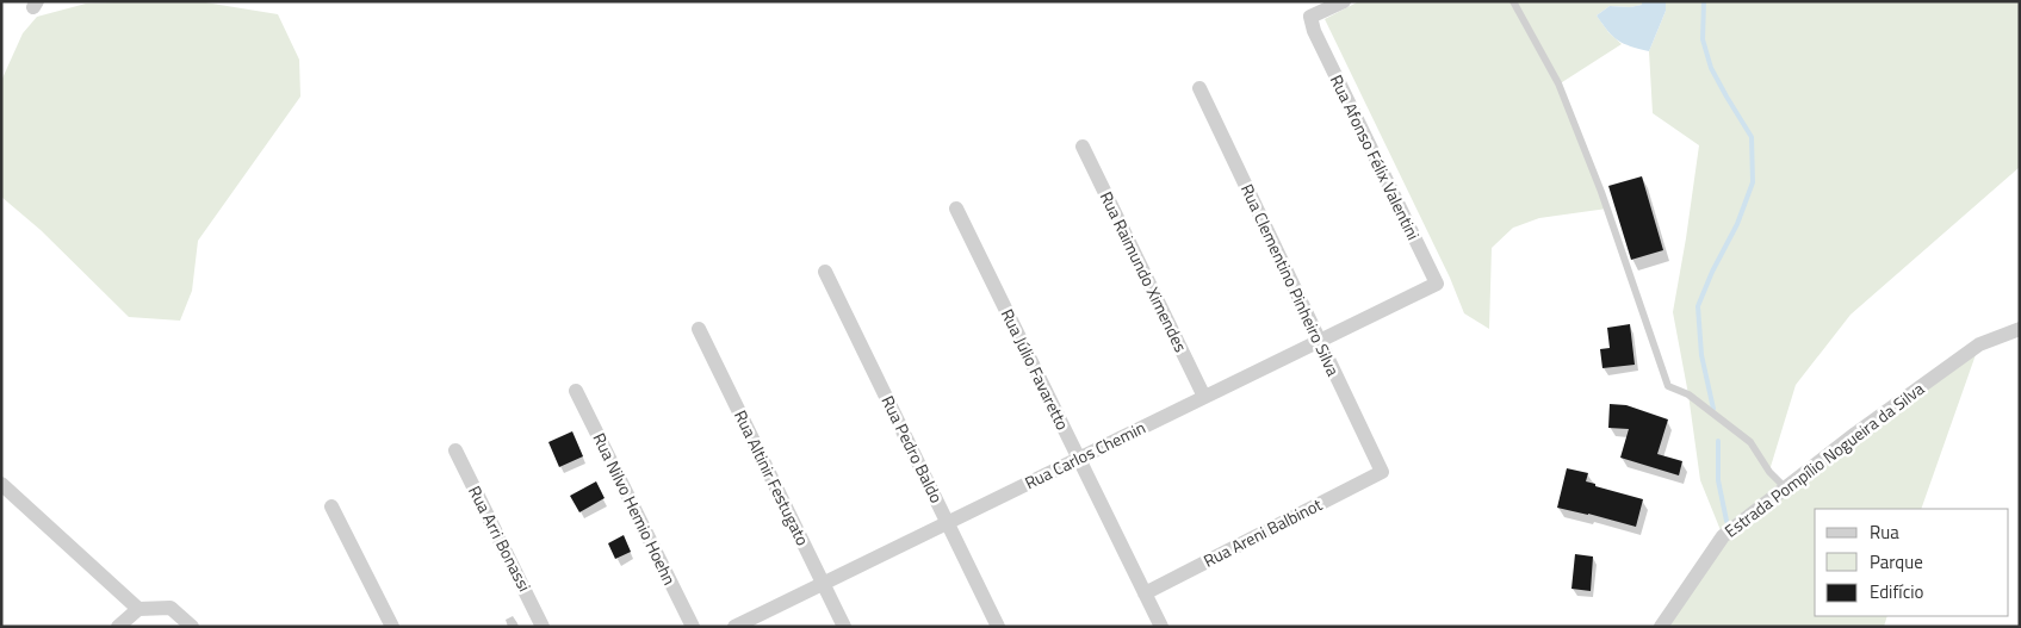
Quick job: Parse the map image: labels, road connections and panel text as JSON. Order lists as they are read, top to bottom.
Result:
{
  "streets": {
    "street": [
      "Rua Afonso Félix Valentini",
      "Rua Raimundo Ximendes",
      "Rua Clementino Pinheiro Silva",
      "Rua Júlio Favaretto",
      "Rua Pedro Baldo",
      "Rua Carlos Chemin",
      "Estrada Pompílio Nogueira da Silva",
      "Rua Altinir Festugato",
      "Rua Nilvo Hemio Hoehn",
      "Rua Areni Balbinot",
      "Rua Arri Bonassi"
    ]
  },
  "crossings": [
    ["Rua Afonso Félix Valentini", "Rua Carlos Chemin"],
    ["Rua Raimundo Ximendes", "Rua Carlos Chemin"],
    ["Rua Clementino Pinheiro Silva", "Rua Carlos Chemin"],
    ["Rua Clementino Pinheiro Silva", "Rua Areni Balbinot"],
    ["Rua Júlio Favaretto", "Rua Carlos Chemin"],
    ["Rua Júlio Favaretto", "Rua Areni Balbinot"],
    ["Rua Pedro Baldo", "Rua Carlos Chemin"],
    ["Rua Carlos Chemin", "Rua Altinir Festugato"]
  ],
  "legend": ["Rua", "Parque", "Edifício"]
}
